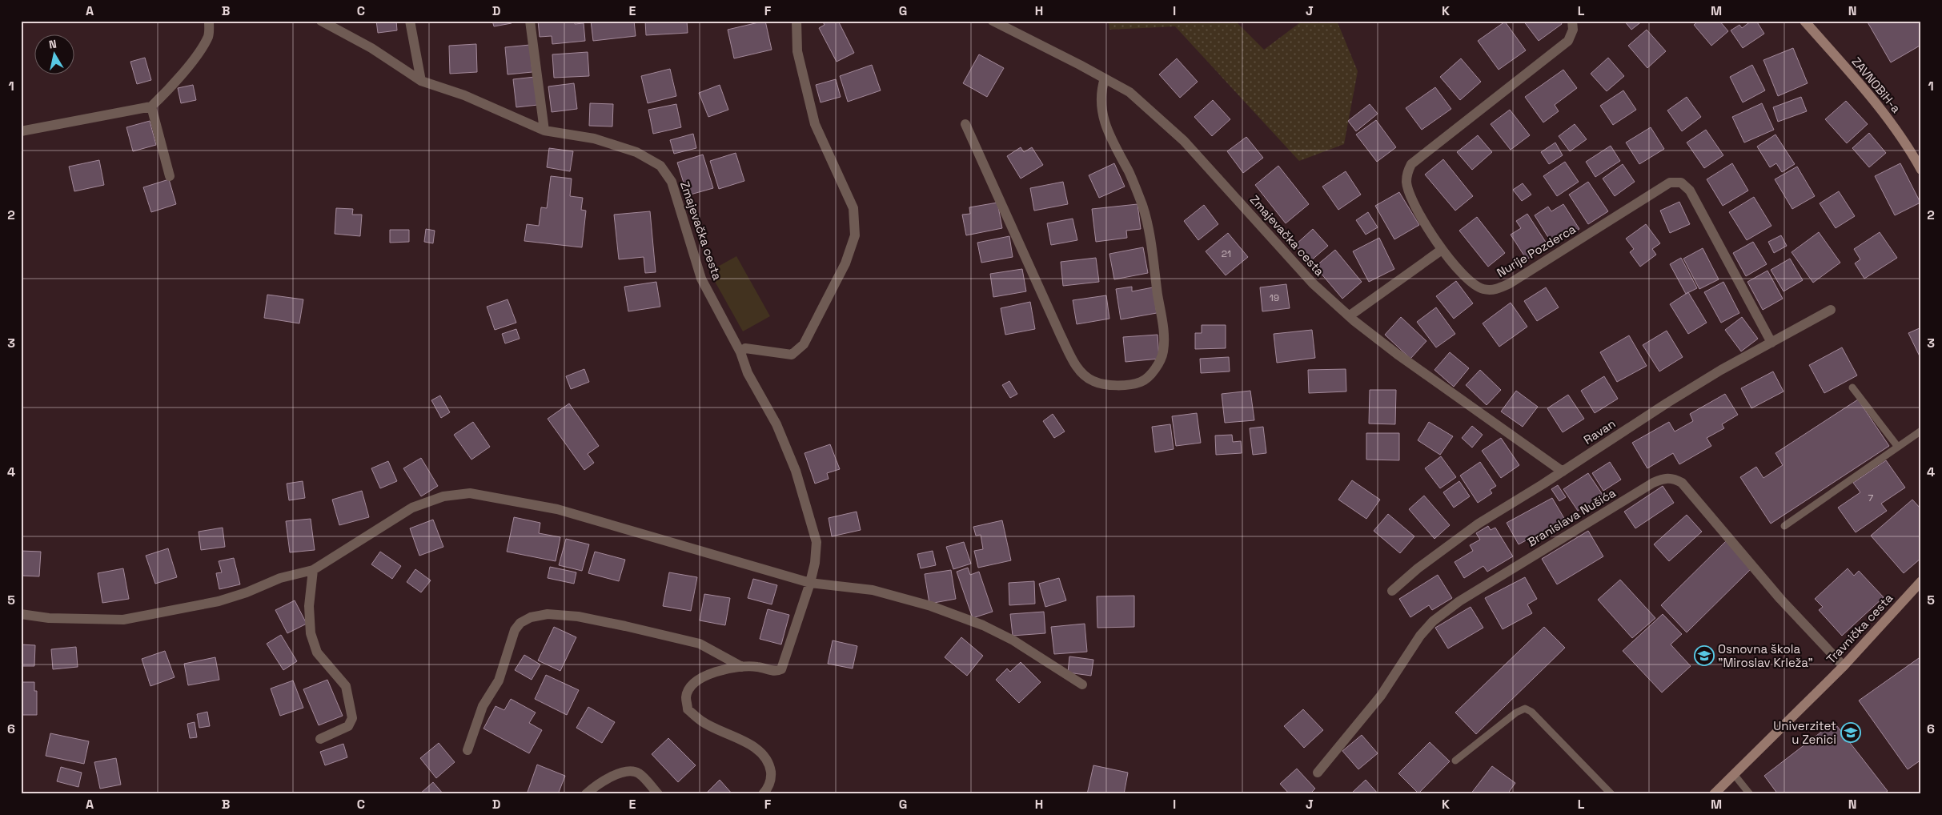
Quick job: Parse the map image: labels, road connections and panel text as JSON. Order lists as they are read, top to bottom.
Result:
{
  "streets": {
    "main road": ["ZAVNOBiH-a", "Travnička cesta"],
    "street": [
      "Zmajevačka cesta",
      "Nurije Pozderca",
      "Ravan",
      "Branislava Nušića"
    ]
  },
  "crossings": [
    ["Zmajevačka cesta", "Ravan"],
    ["Nurije Pozderca", "Ravan"],
    ["Branislava Nušića", "Travnička cesta"]
  ],
  "places": {
    "school or university": ["Osnovna škola \"Miroslav Krleža\"", "Univerzitet u Zenici"]
  },
  "house_numbers": ["21", "19", "7"],
  "north": "top",
  "grid": {
    "columns": [
      "A",
      "B",
      "C",
      "D",
      "E",
      "F",
      "G",
      "H",
      "I",
      "J",
      "K",
      "L",
      "M",
      "N"
    ],
    "rows": [
      "1",
      "2",
      "3",
      "4",
      "5",
      "6"
    ]
  }
}
